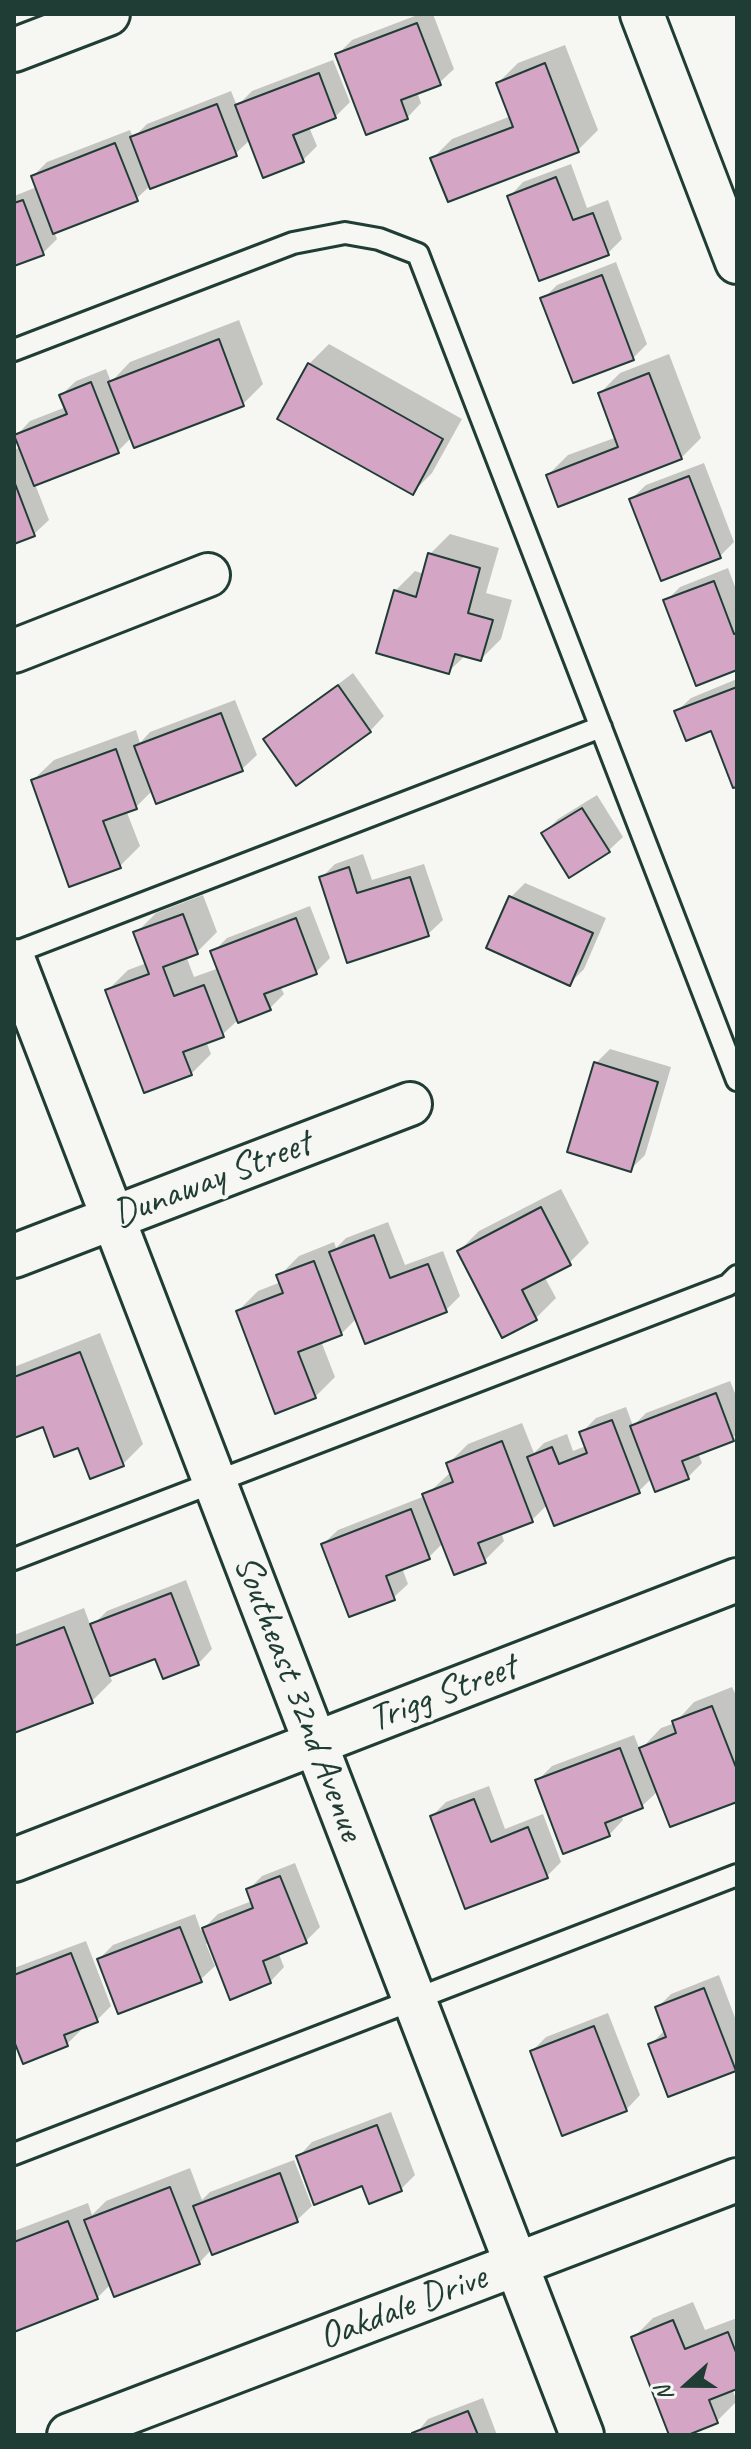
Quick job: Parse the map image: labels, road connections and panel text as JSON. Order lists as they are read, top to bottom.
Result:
{
  "streets": {
    "street": [
      "Dunaway Street",
      "Trigg Street",
      "Southeast 32nd Avenue",
      "Oakdale Drive"
    ]
  },
  "crossings": [
    ["Dunaway Street", "Southeast 32nd Avenue"],
    ["Trigg Street", "Southeast 32nd Avenue"],
    ["Southeast 32nd Avenue", "Oakdale Drive"]
  ],
  "north": "left"
}
